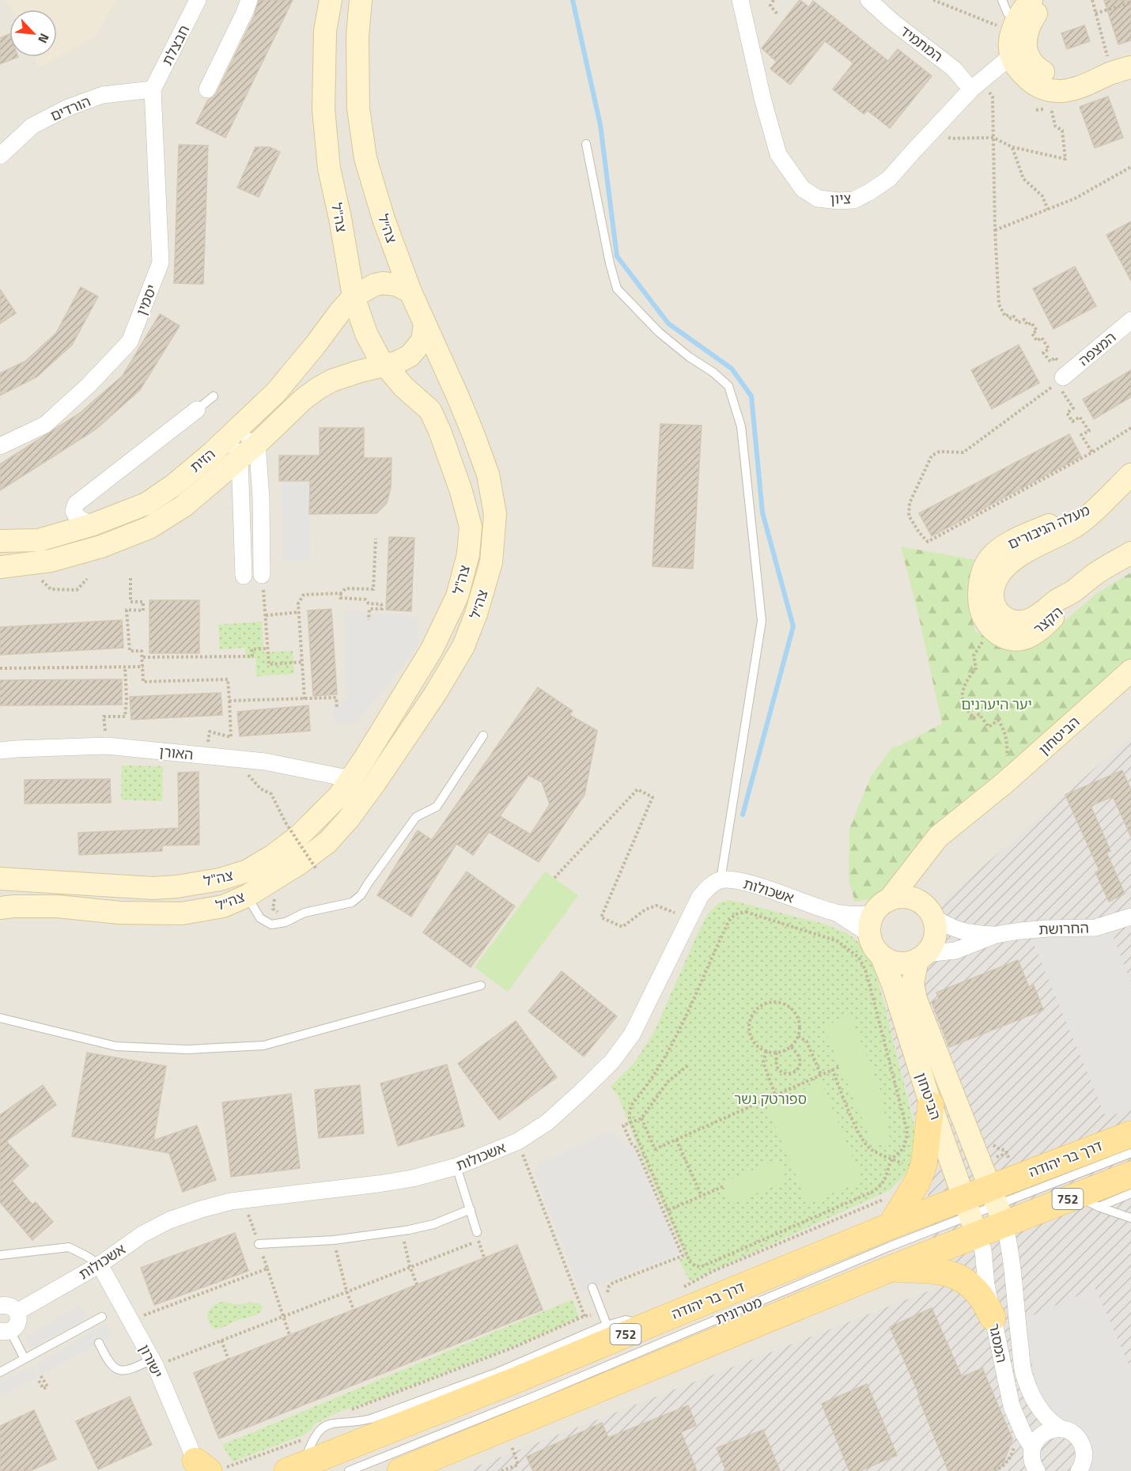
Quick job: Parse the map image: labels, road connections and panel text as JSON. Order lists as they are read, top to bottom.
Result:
{
  "streets": {
    "main road": [
      "צה\"ל",
      "צה״ל",
      "הזית",
      "מעלה הגיבורים",
      "הקצר",
      "הביטחון",
      "דרך בר יהודה",
      "752"
    ],
    "street": [
      "המתמיד",
      "חבצלת",
      "הורדים",
      "ציון",
      "יסמין",
      "המצפה",
      "האורן",
      "אשכולות",
      "החרושת",
      "המסגר",
      "ישורון"
    ],
    "lane": ["מטרונית"]
  },
  "crossings": [
    ["המתמיד", "ציון"],
    ["חבצלת", "הורדים"],
    ["חבצלת", "יסמין"],
    ["הורדים", "יסמין"],
    ["צה\"ל", "צה״ל"],
    ["צה\"ל", "הזית"],
    ["צה\"ל", "האורן"],
    ["צה״ל", "הזית"],
    ["מעלה הגיבורים", "הקצר"],
    ["הביטחון", "אשכולות"],
    ["הביטחון", "החרושת"],
    ["הביטחון", "דרך בר יהודה"],
    ["הביטחון", "מטרונית"],
    ["הביטחון", "המסגר"],
    ["אשכולות", "החרושת"],
    ["אשכולות", "ישורון"],
    ["דרך בר יהודה", "מטרונית"],
    ["דרך בר יהודה", "המסגר"],
    ["מטרונית", "המסגר"]
  ],
  "parks": ["יער היערנים", "ספורטק נשר"],
  "north": "bottom right"
}
